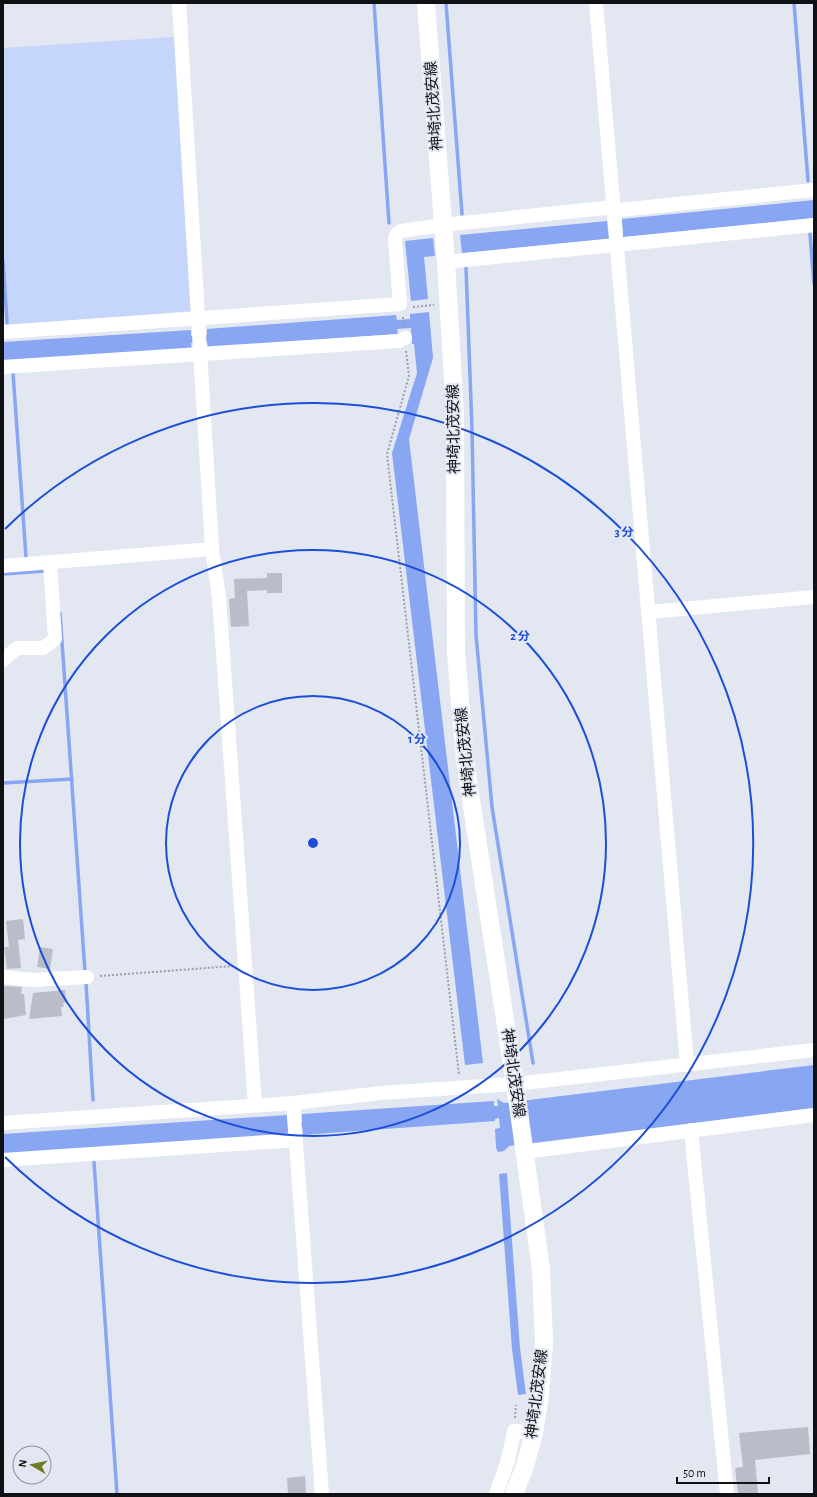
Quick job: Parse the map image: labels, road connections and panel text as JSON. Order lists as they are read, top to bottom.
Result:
{
  "streets": {
    "main road": ["神埼北茂安線"]
  },
  "scale_bar": "50 m",
  "north": "left",
  "rings": ["3 分", "2 分", "1 分"]
}
